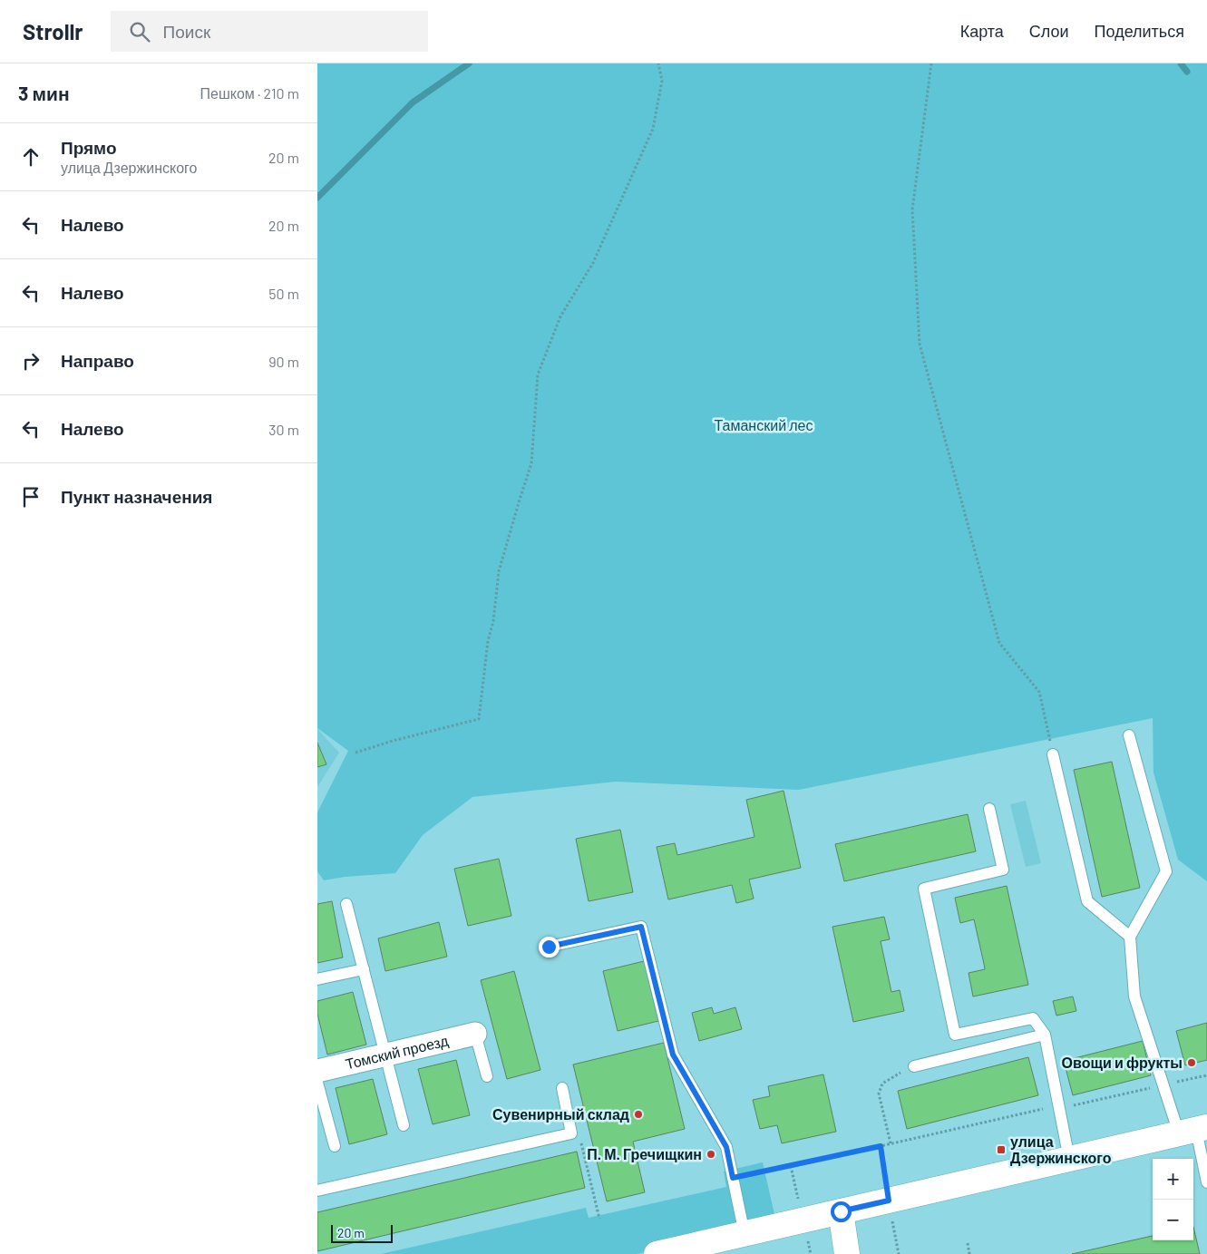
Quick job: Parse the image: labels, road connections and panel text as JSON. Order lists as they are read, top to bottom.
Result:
{
  "streets": {
    "street": ["Томский проезд"]
  },
  "parks": ["Таманский лес"],
  "places": {
    "other": ["Овощи и фрукты", "Сувенирный склад", "П. М. Гречищкин"],
    "transit": ["улица Дзержинского"]
  },
  "scale_bar": "20 m",
  "page": {
    "header": "Strollr",
    "search": "Поиск",
    "nav": ["Карта", "Слои", "Поделиться"],
    "heading": ["3 мин", "Пешком · 210 m"],
    "list": [
      ["Прямо", "улица Дзержинского", "20 m"],
      ["Налево", "20 m"],
      ["Налево", "50 m"],
      ["Направо", "90 m"],
      ["Налево", "30 m"],
      "Пункт назначения"
    ],
    "map_buttons": ["+", "−"],
    "scale": "20 m"
  }
}
